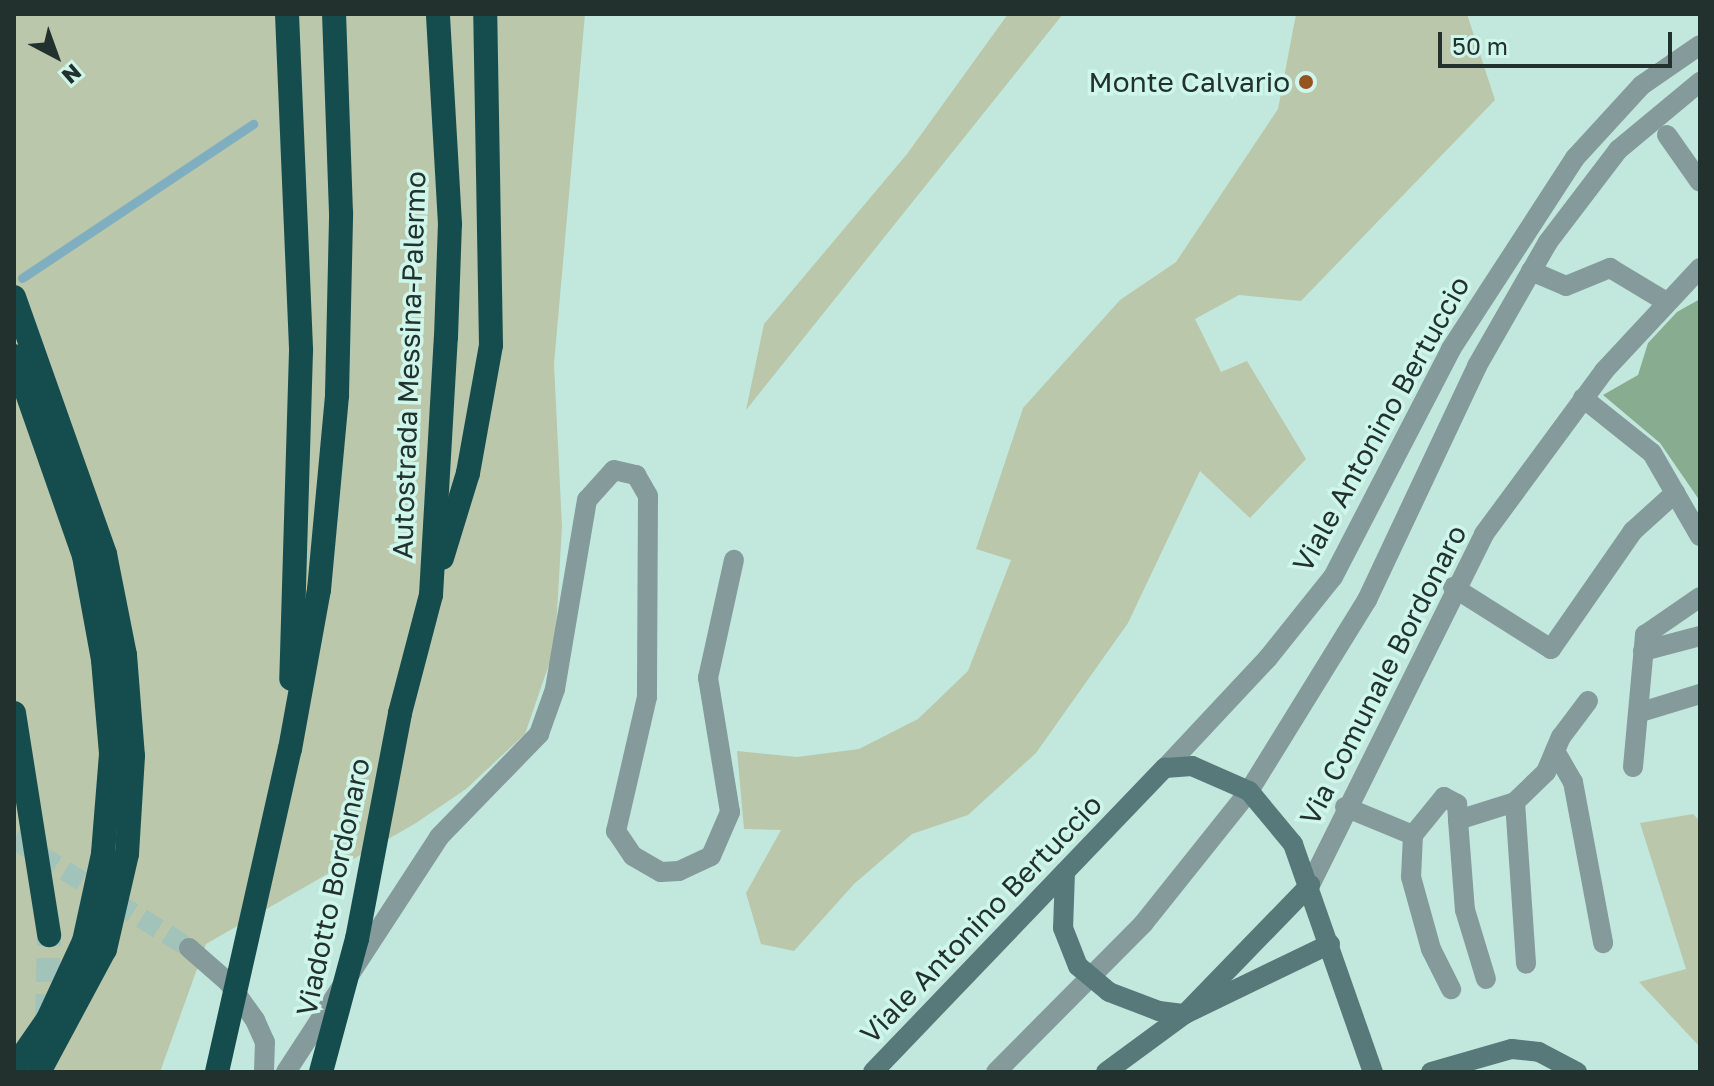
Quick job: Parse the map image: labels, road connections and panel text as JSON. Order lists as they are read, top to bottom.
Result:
{
  "streets": {
    "highway": ["Autostrada Messina-Palermo", "Viadotto Bordonaro"],
    "street": ["Viale Antonino Bertuccio", "Via Comunale Bordonaro"]
  },
  "crossings": [
    ["Autostrada Messina-Palermo", "Viadotto Bordonaro"]
  ],
  "places": ["Monte Calvario"],
  "scale_bar": "50 m",
  "north": "bottom right"
}
